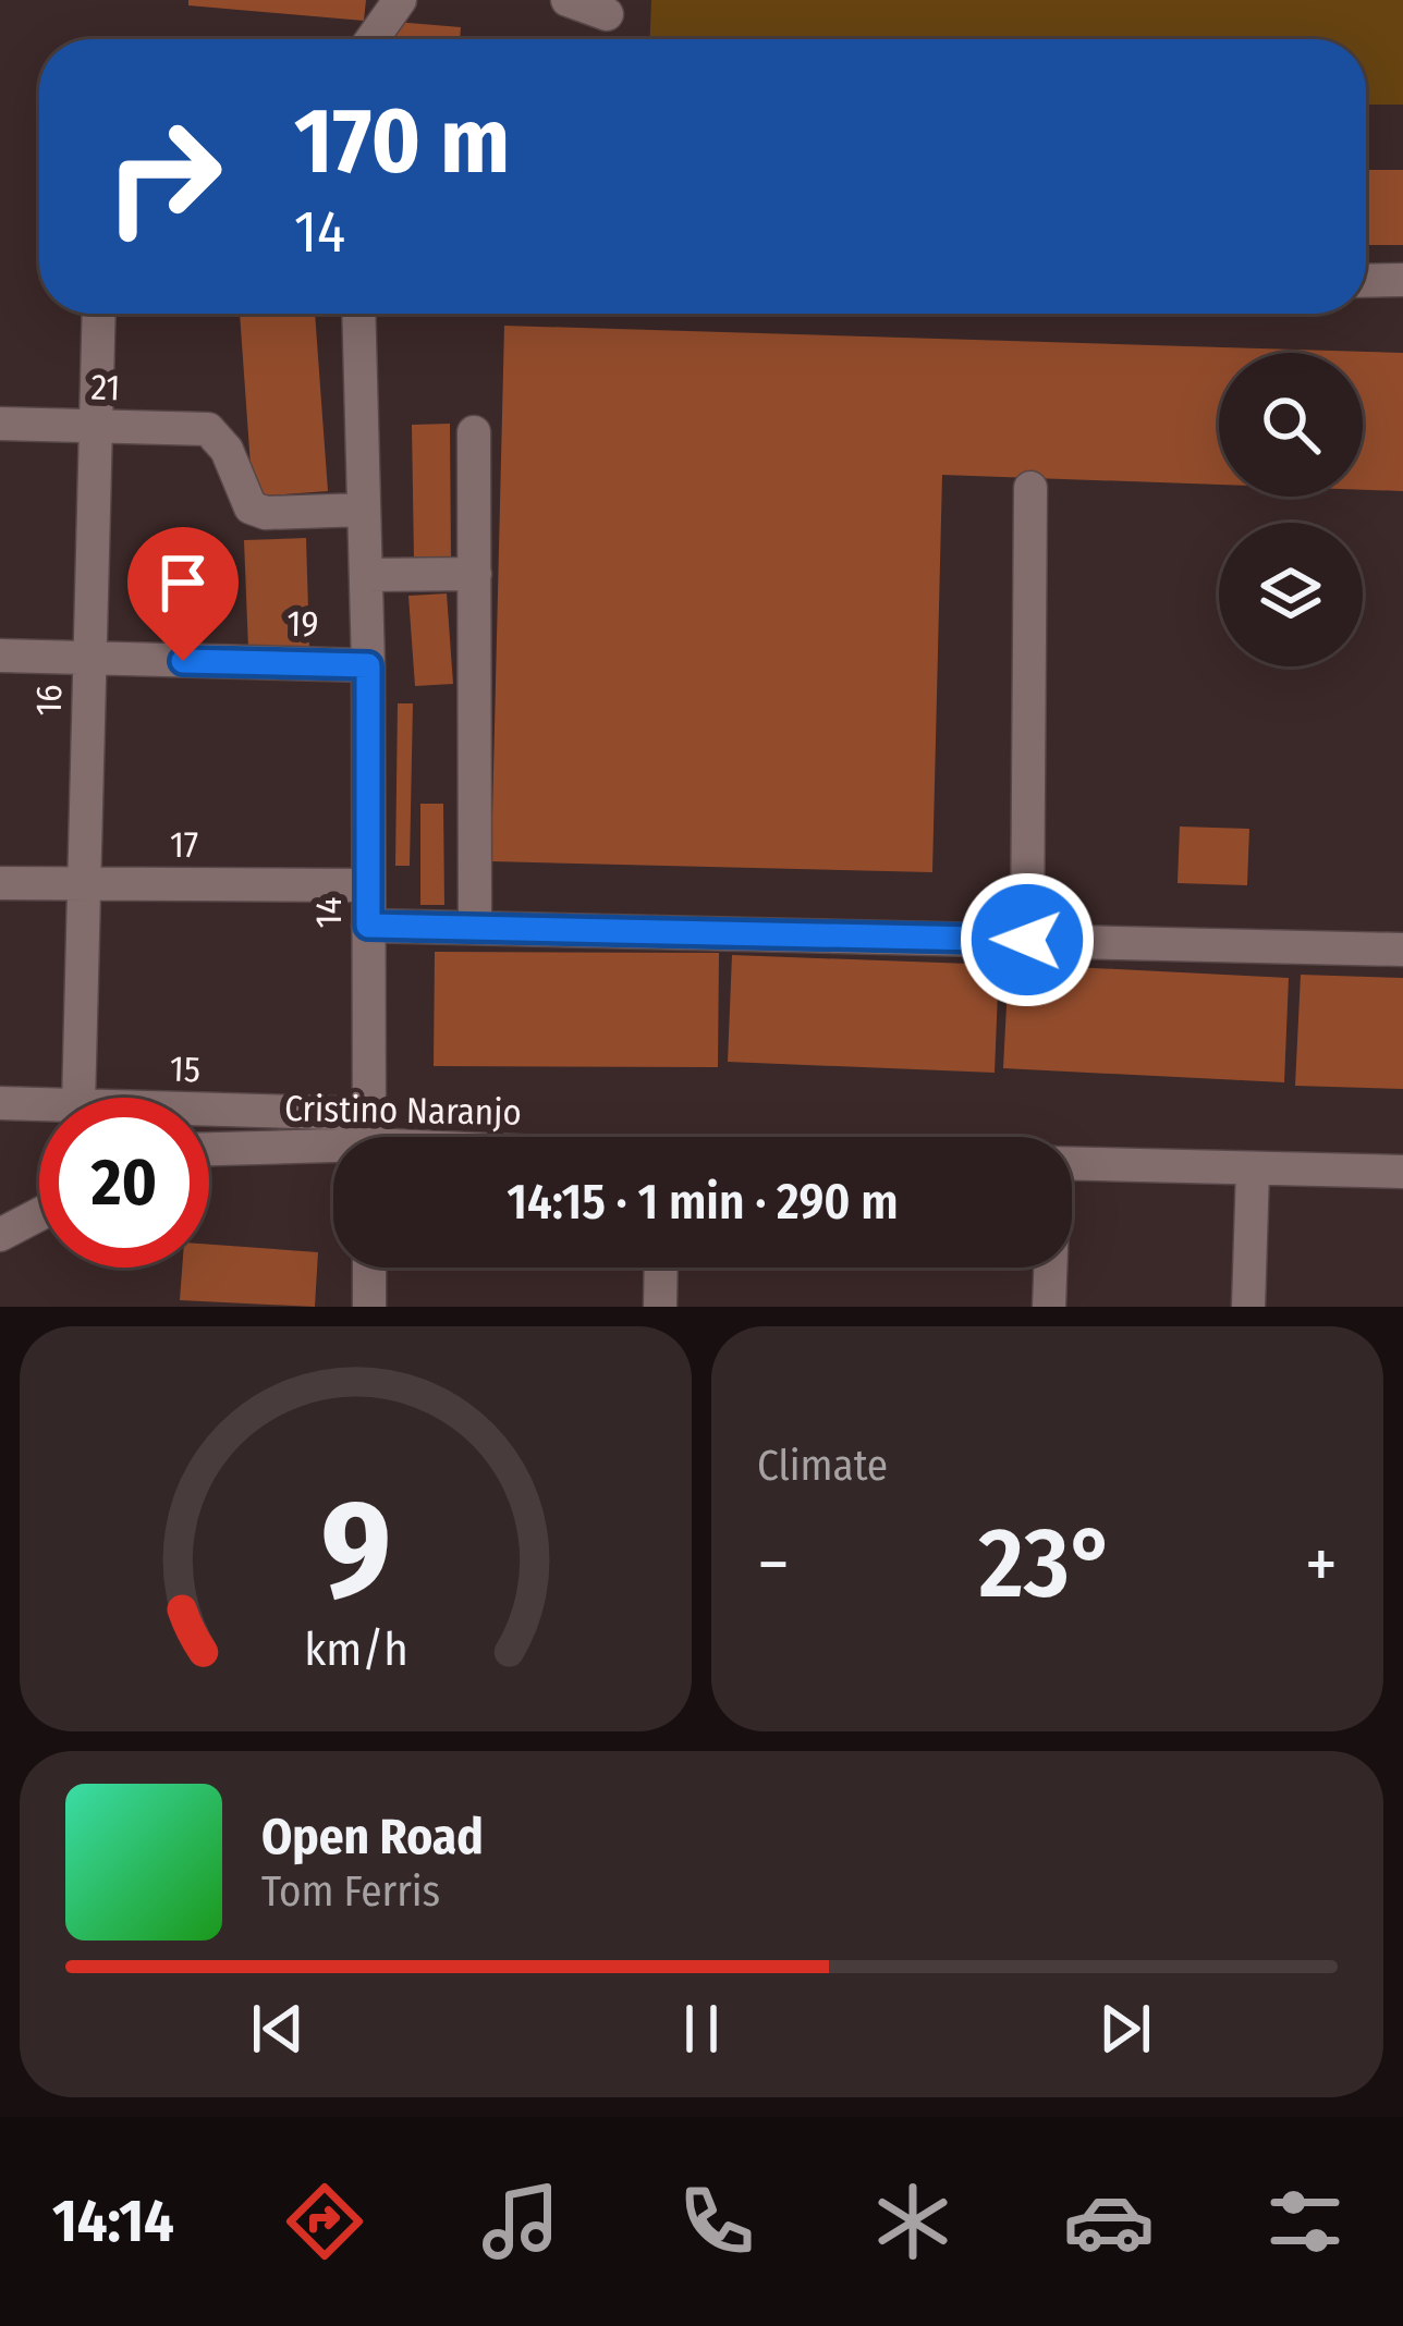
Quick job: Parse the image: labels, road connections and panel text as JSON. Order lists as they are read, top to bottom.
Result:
{
  "streets": {
    "street": [
      "21",
      "19",
      "16",
      "17",
      "14",
      "15",
      "Cristino Naranjo"
    ]
  },
  "crossings": [
    ["21", "16"],
    ["21", "14"],
    ["19", "16"],
    ["19", "14"],
    ["16", "17"],
    ["17", "14"]
  ],
  "page": {
    "turn": ["170 m", "14"],
    "limit": "20",
    "trip": "14:15 · 1 min · 290 m",
    "tile": "Climate",
    "heat": ["−", "23°", "+"],
    "song": ["Open Road", "Tom Ferris"],
    "tabs": "14:14",
    "gauge": ["9", "km/h"]
  }
}
